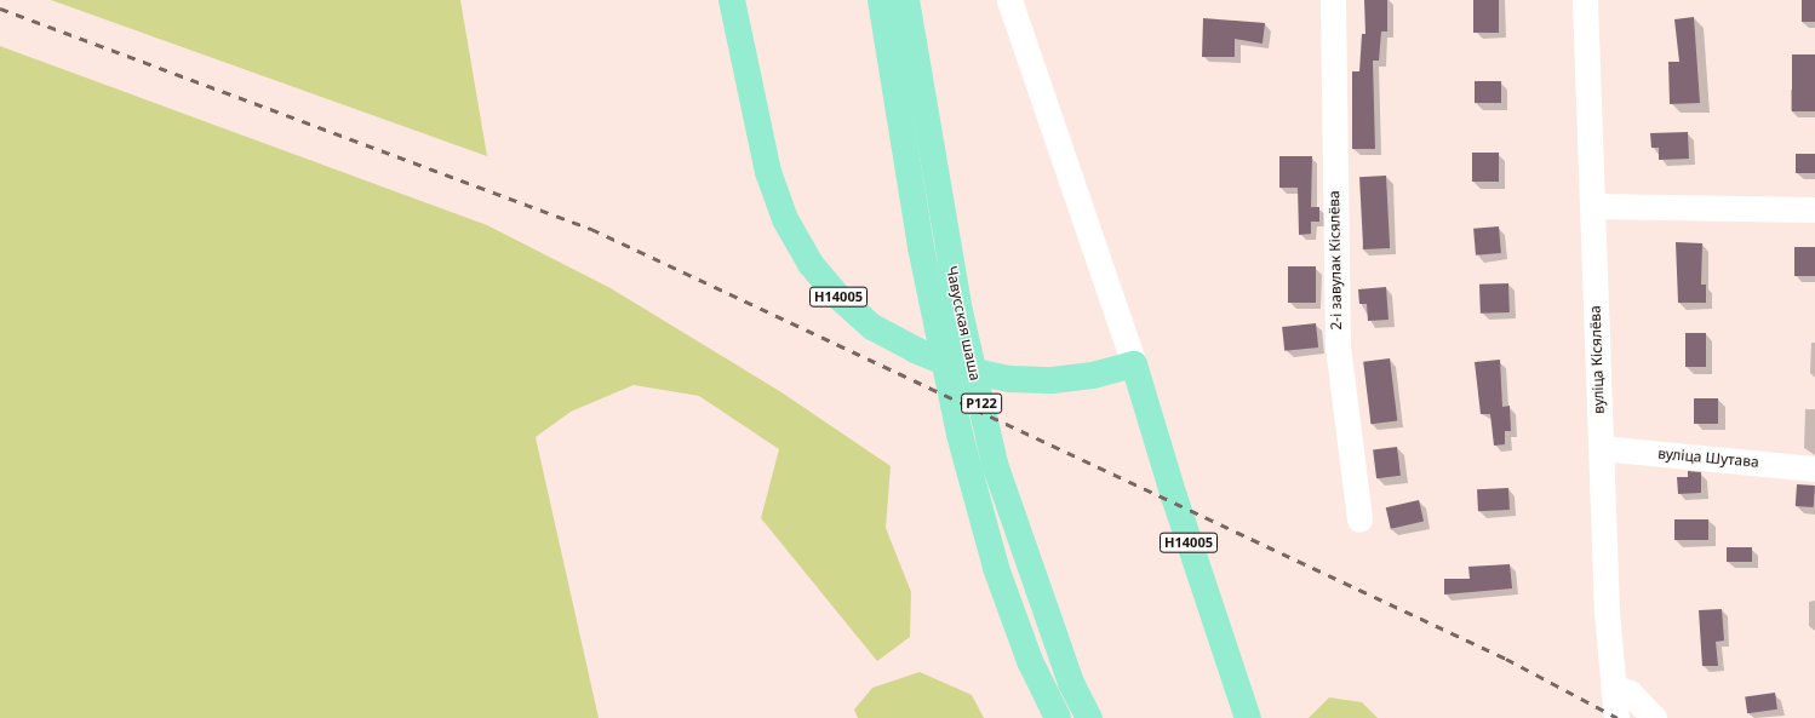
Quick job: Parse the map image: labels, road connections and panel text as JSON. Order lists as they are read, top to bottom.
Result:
{
  "streets": {
    "main road": ["Н14005", "Чавусская шаша", "Р122"],
    "street": ["2-і завулак Кісялёва", "вуліца Кісялёва", "вуліца Шутава"]
  },
  "crossings": [
    ["вуліца Кісялёва", "вуліца Шутава"]
  ]
}
